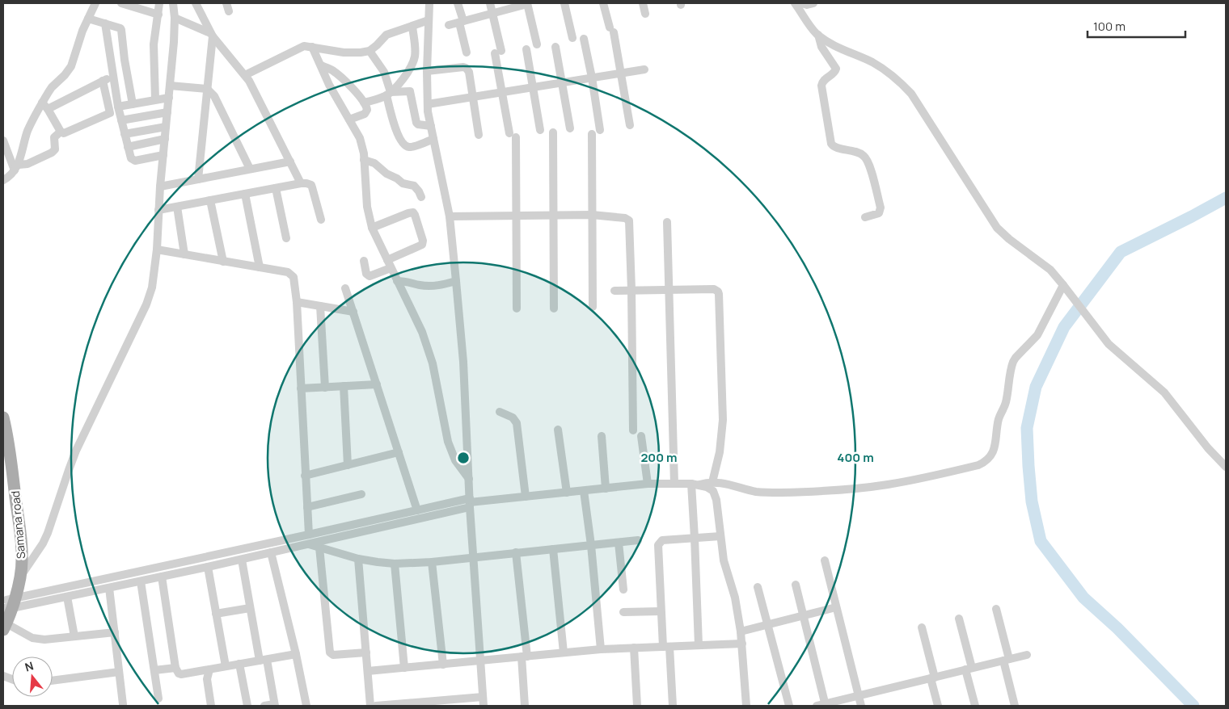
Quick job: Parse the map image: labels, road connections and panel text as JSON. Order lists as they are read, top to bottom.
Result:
{
  "streets": {
    "main road": ["Samana road"]
  },
  "scale_bar": "100 m",
  "north": "top",
  "rings": ["200 m", "400 m"]
}
